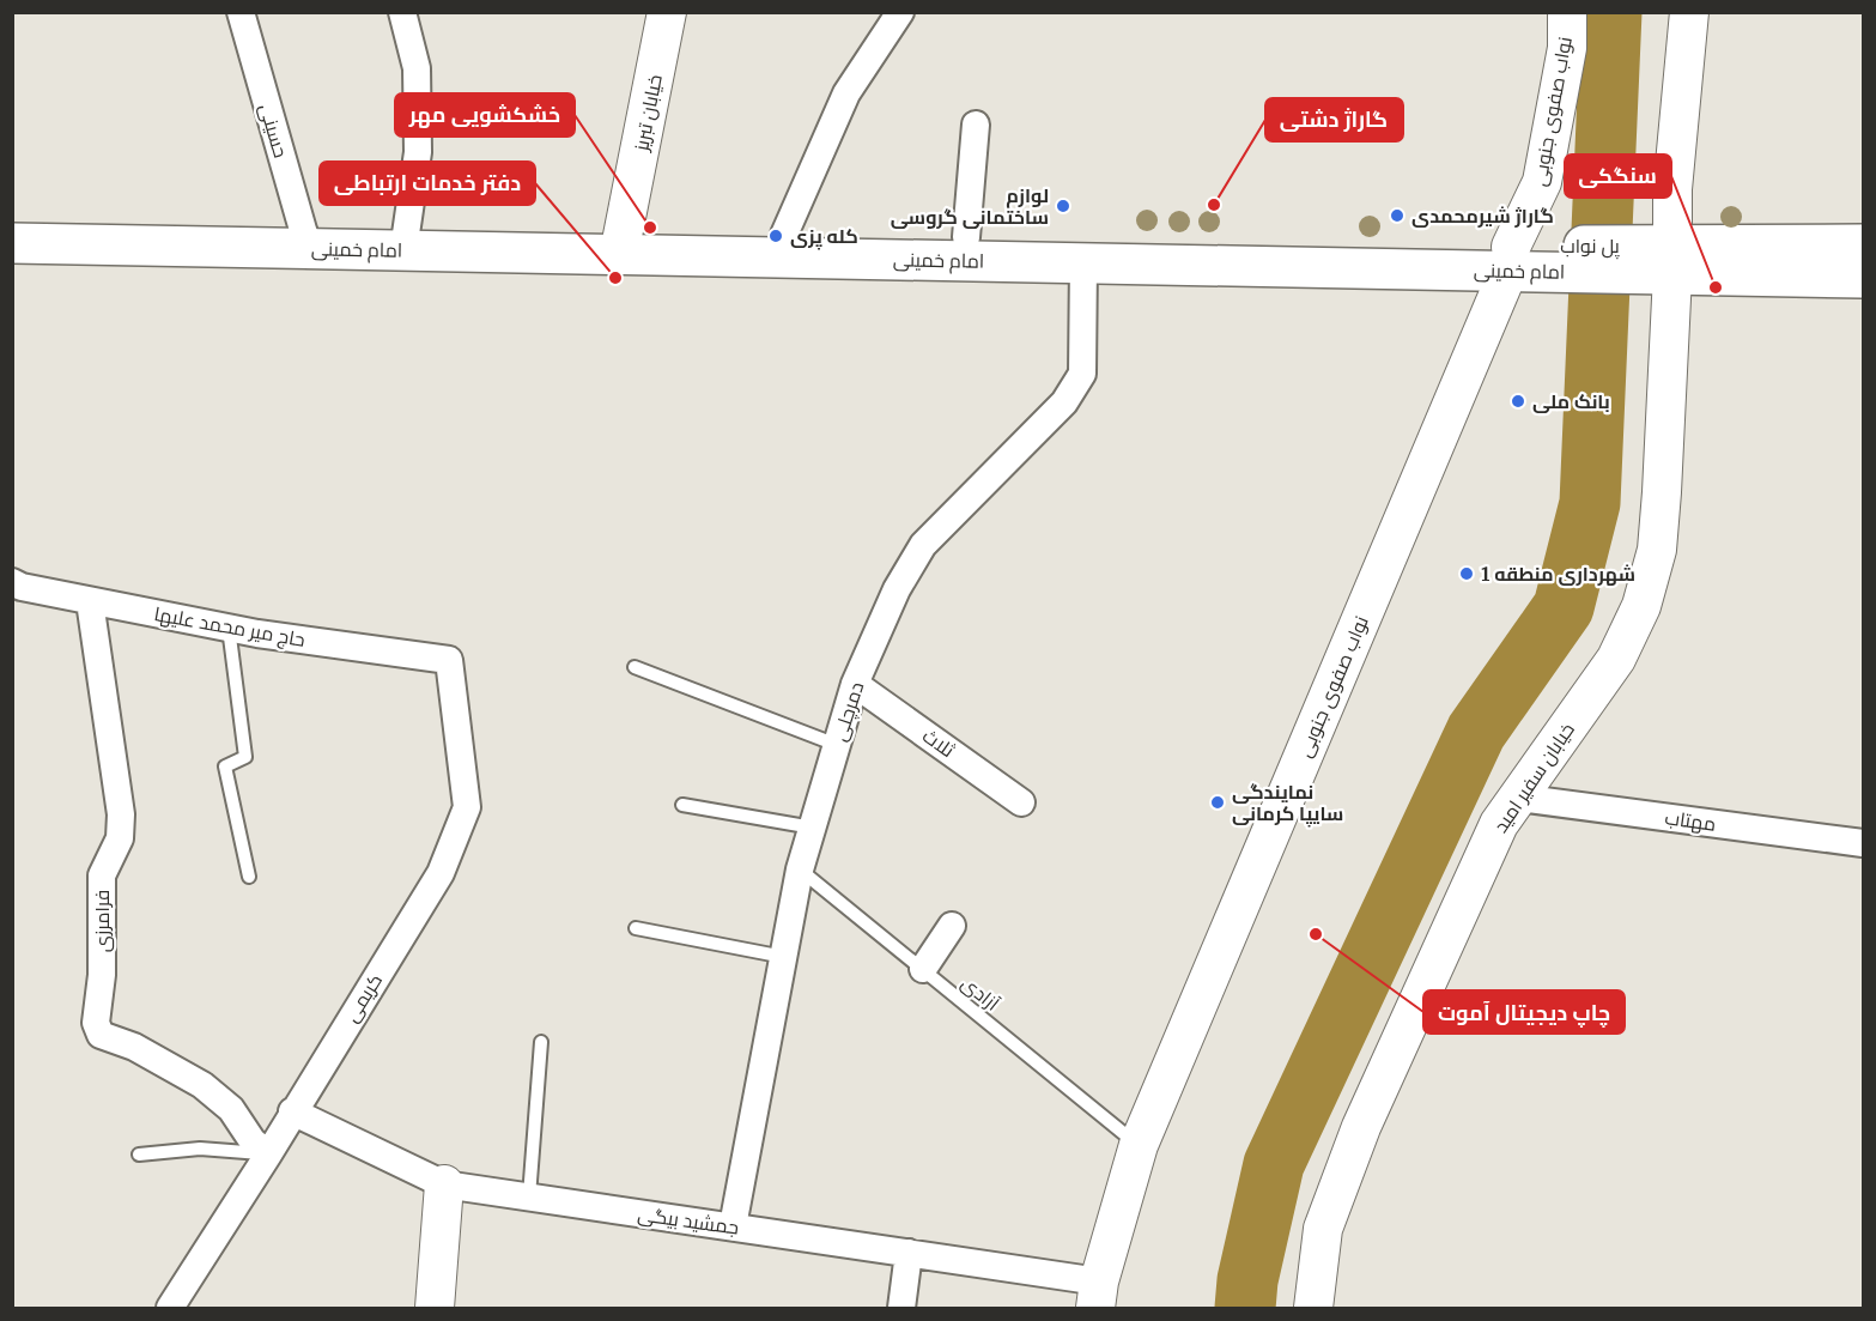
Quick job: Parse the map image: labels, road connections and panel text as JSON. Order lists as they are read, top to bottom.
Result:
{
  "streets": {
    "main road": [
      "نواب صفوی جنوبی",
      "خیابان تبریز",
      "امام خمینی",
      "خیابان سفیر امید"
    ],
    "street": [
      "حسینی",
      "حاج میر محمد علیها",
      "دمرچلی",
      "ثلاث",
      "مهتاب",
      "فرامرزی",
      "کریمی",
      "جمشید بیگی"
    ],
    "lane": ["آزادی"]
  },
  "crossings": [
    ["نواب صفوی جنوبی", "امام خمینی"],
    ["نواب صفوی جنوبی", "آزادی"],
    ["نواب صفوی جنوبی", "جمشید بیگی"],
    ["خیابان تبریز", "امام خمینی"],
    ["حسینی", "امام خمینی"],
    ["امام خمینی", "دمرچلی"],
    ["امام خمینی", "خیابان سفیر امید"],
    ["حاج میر محمد علیها", "فرامرزی"],
    ["حاج میر محمد علیها", "کریمی"],
    ["دمرچلی", "ثلاث"],
    ["دمرچلی", "آزادی"],
    ["دمرچلی", "جمشید بیگی"],
    ["خیابان سفیر امید", "مهتاب"],
    ["فرامرزی", "کریمی"],
    ["کریمی", "جمشید بیگی"]
  ],
  "places": [
    "گاراژ دشتی",
    "لوازم ساختمانی گروسی",
    "گاراژ شیرمحمدی",
    "خشکشویی مهر",
    "کله پزی",
    "دفتر خدمات ارتباطی",
    "سنگکی",
    "بانک ملی",
    "شهرداری منطقه 1",
    "نمایندگی سایپا کرمانی",
    "چاپ دیجیتال آموت"
  ]
}
